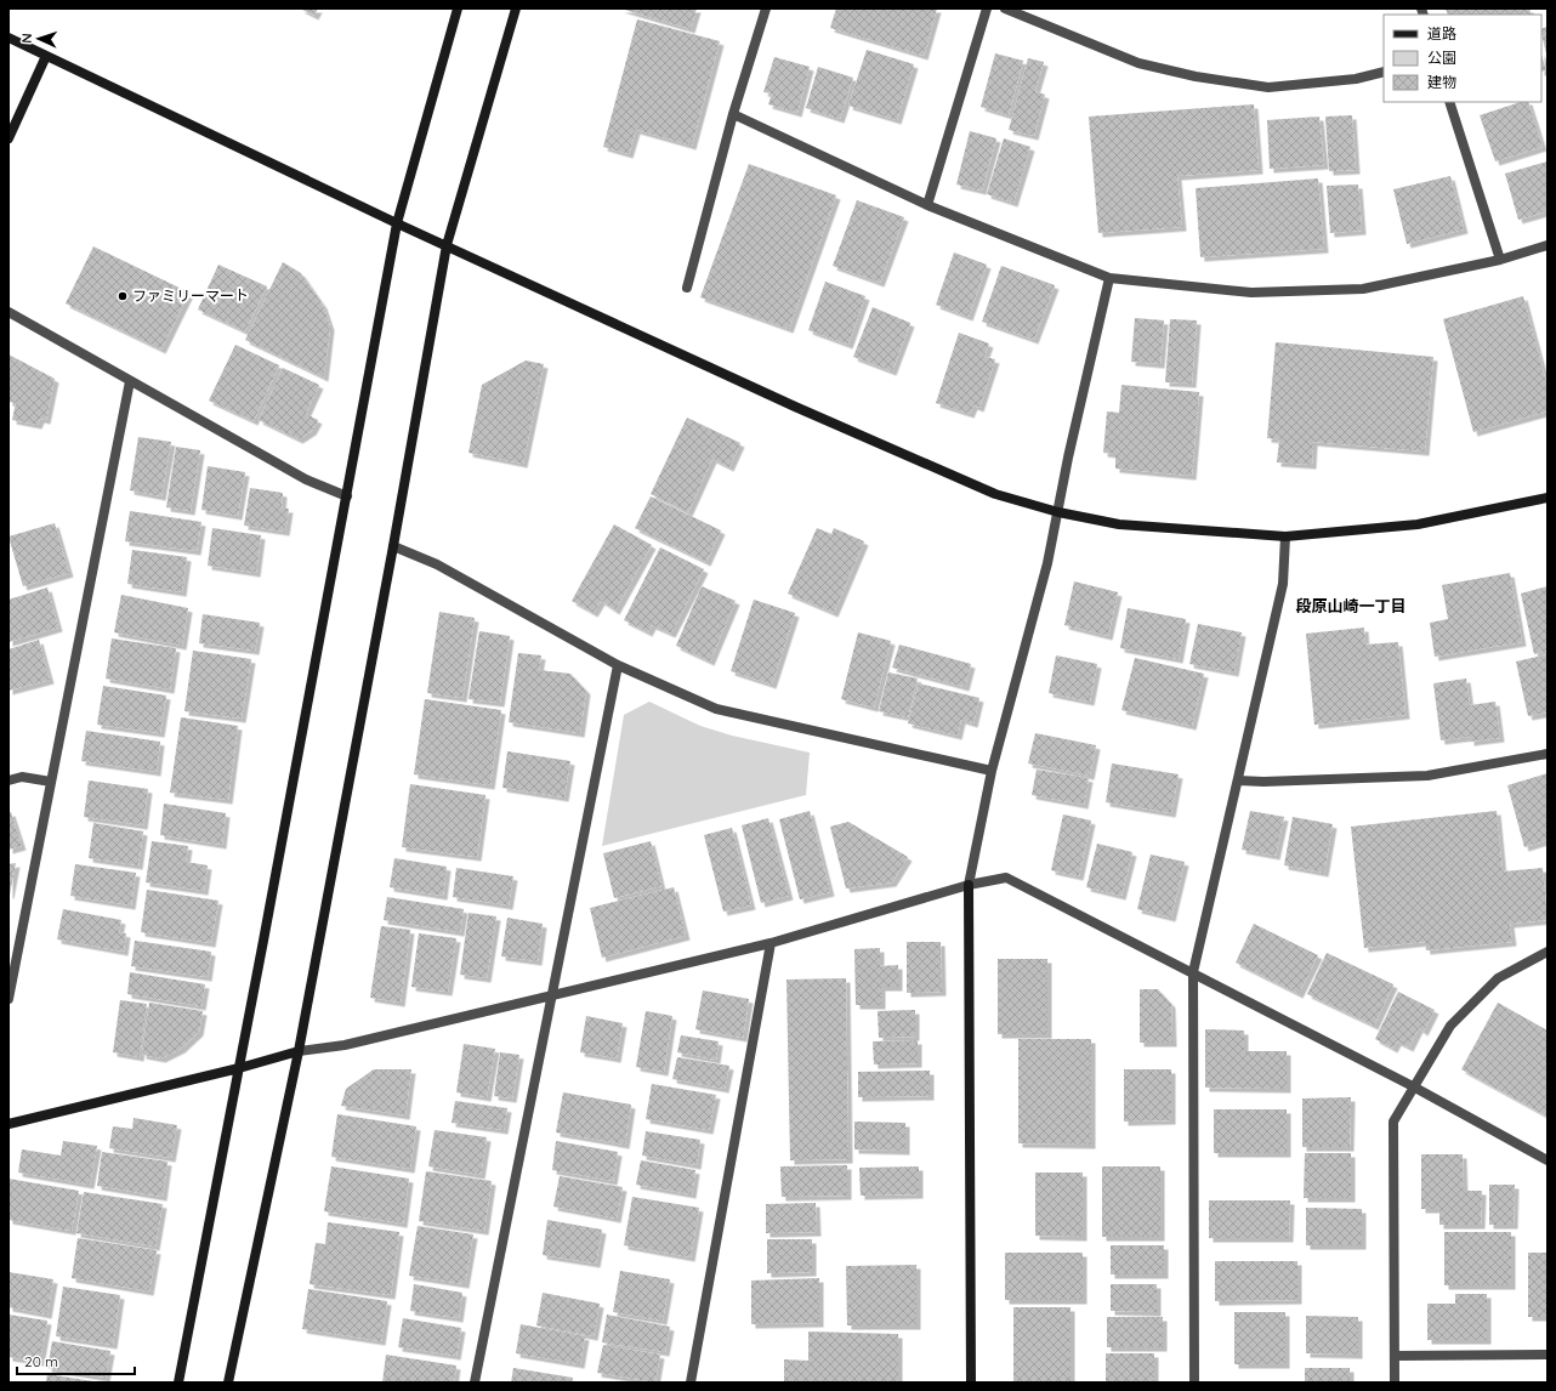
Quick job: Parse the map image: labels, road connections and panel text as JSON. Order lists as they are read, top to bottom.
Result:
{
  "districts": ["段原山崎一丁目"],
  "places": ["ファミリーマート"],
  "legend": ["道路", "公園", "建物"],
  "scale_bar": "20 m",
  "north": "left"
}
